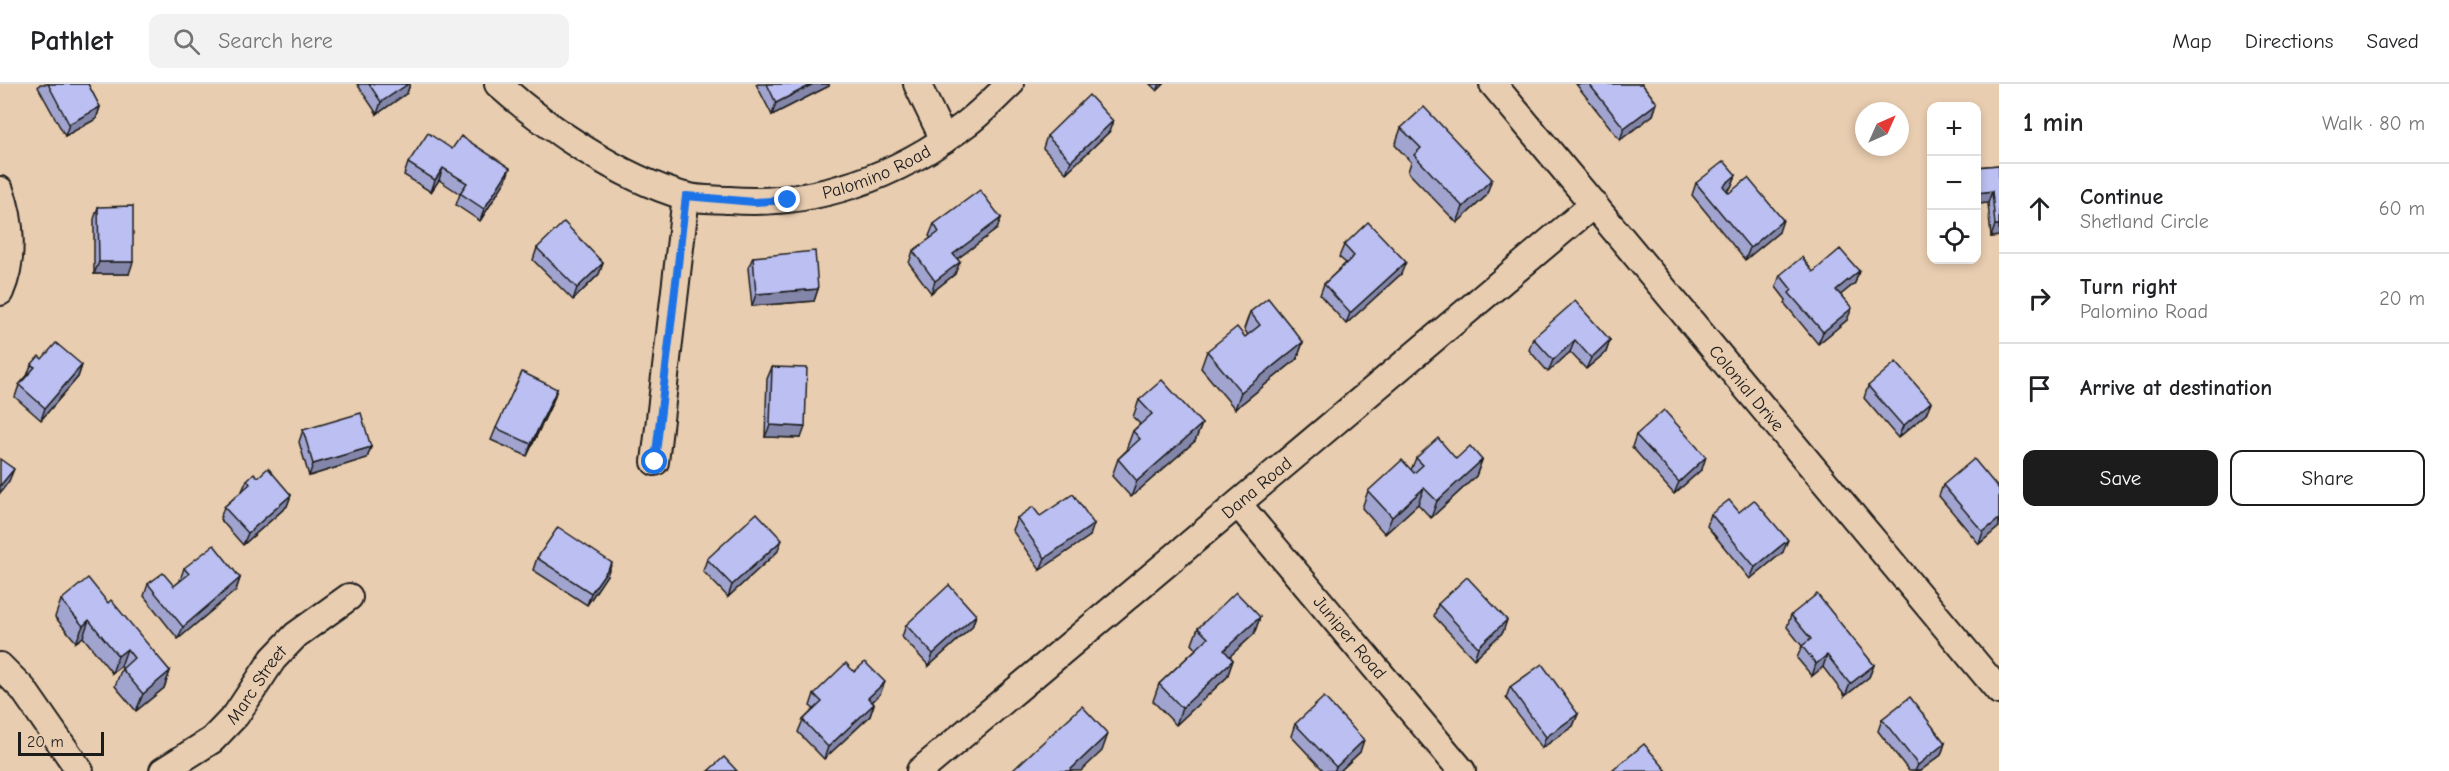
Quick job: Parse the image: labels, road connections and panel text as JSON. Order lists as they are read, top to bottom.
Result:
{
  "streets": {
    "street": [
      "Palomino Road",
      "Colonial Drive",
      "Dana Road",
      "Juniper Road",
      "Marc Street"
    ]
  },
  "crossings": [
    ["Colonial Drive", "Dana Road"],
    ["Dana Road", "Juniper Road"]
  ],
  "scale_bar": "20 m",
  "north": "top right",
  "page": {
    "header": "Pathlet",
    "search": "Search here",
    "nav": ["Map", "Directions", "Saved"],
    "heading": ["1 min", "Walk · 80 m"],
    "map_buttons": ["+", "−"],
    "list": [
      ["Continue", "Shetland Circle", "60 m"],
      ["Turn right", "Palomino Road", "20 m"],
      "Arrive at destination"
    ],
    "buttons": ["Save", "Share"],
    "scale": "20 m"
  }
}
